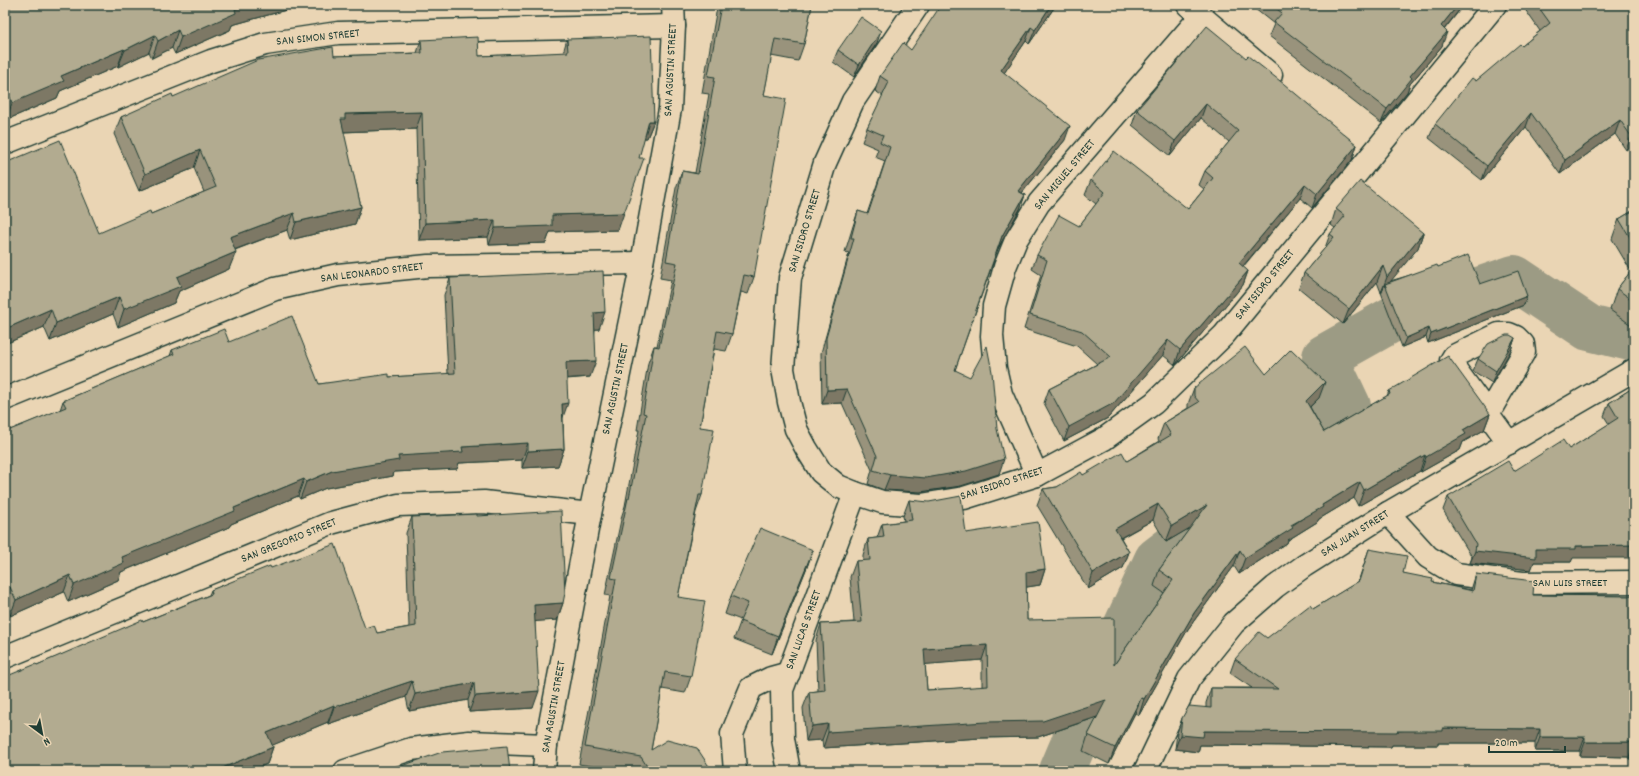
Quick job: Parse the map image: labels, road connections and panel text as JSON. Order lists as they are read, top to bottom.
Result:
{
  "streets": {
    "street": [
      "SAN SIMON STREET",
      "SAN AGUSTIN STREET",
      "SAN MIGUEL STREET",
      "SAN ISIDRO STREET",
      "SAN LEONARDO STREET",
      "SAN JUAN STREET",
      "SAN GREGORIO STREET",
      "SAN LUIS STREET",
      "SAN LUCAS STREET"
    ]
  },
  "crossings": [
    ["SAN SIMON STREET", "SAN AGUSTIN STREET"],
    ["SAN AGUSTIN STREET", "SAN LEONARDO STREET"],
    ["SAN AGUSTIN STREET", "SAN GREGORIO STREET"],
    ["SAN MIGUEL STREET", "SAN ISIDRO STREET"],
    ["SAN ISIDRO STREET", "SAN LUCAS STREET"],
    ["SAN JUAN STREET", "SAN LUIS STREET"]
  ],
  "scale_bar": "20 m",
  "north": "bottom right"
}
